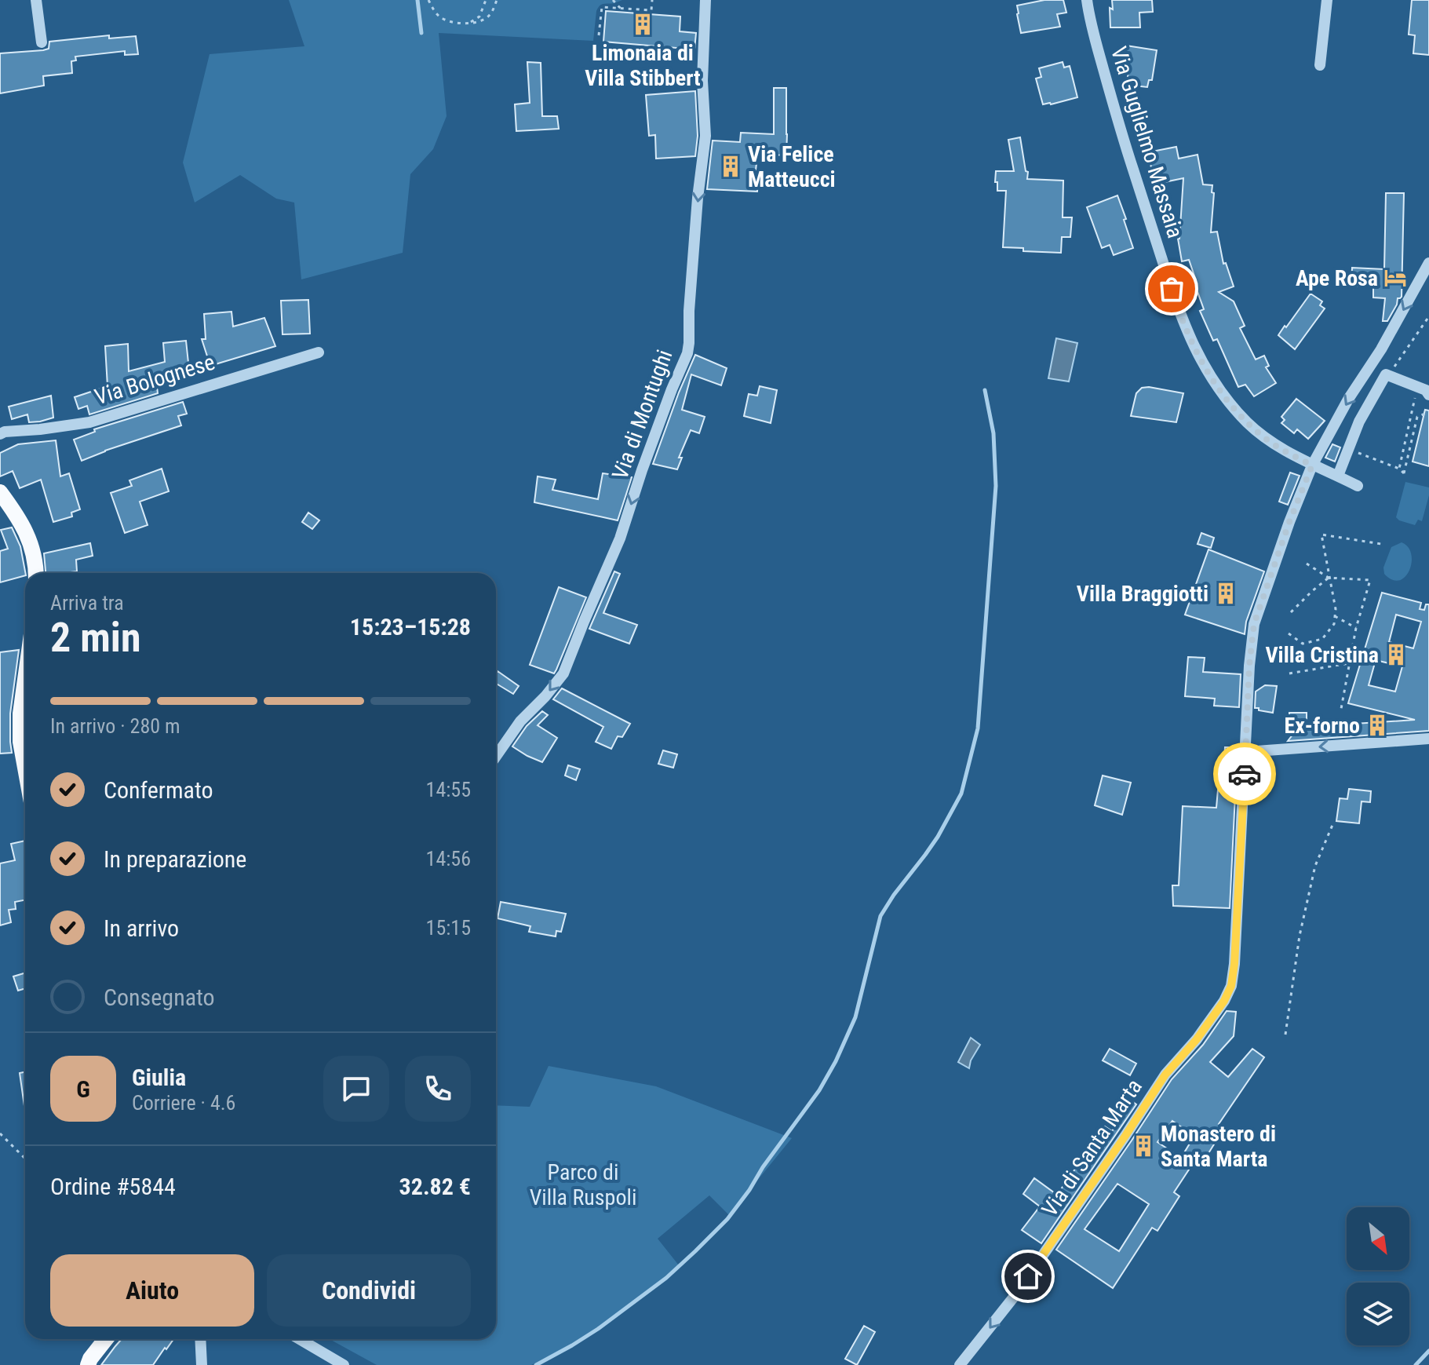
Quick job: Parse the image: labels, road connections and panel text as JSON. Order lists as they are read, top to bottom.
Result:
{
  "streets": {
    "street": [
      "Via Guglielmo Massaia",
      "Via Bolognese",
      "Via di Montughi",
      "Via di Santa Marta"
    ]
  },
  "crossings": [
    ["Via Guglielmo Massaia", "Via di Santa Marta"]
  ],
  "one_way": ["Via di Montughi", "Via di Santa Marta"],
  "parks": ["Parco di Villa Ruspoli"],
  "places": {
    "building": [
      "Limonaia di Villa Stibbert",
      "Via Felice Matteucci",
      "Villa Braggiotti",
      "Villa Cristina",
      "Ex-forno",
      "Monastero di Santa Marta"
    ],
    "hotel": ["Ape Rosa"]
  },
  "north": "bottom right",
  "page": {
    "heading": ["2 min", "Arriva tra", "15:23–15:28"],
    "panel": [
      "Giulia",
      "Corriere · 4.6",
      "Ordine #5844",
      "32.82 €"
    ],
    "bar": "In arrivo · 280 m",
    "list": [
      ["Confermato", "14:55"],
      ["In preparazione", "14:56"],
      ["In arrivo", "15:15"],
      "Consegnato"
    ],
    "round": "G",
    "buttons": ["Aiuto", "Condividi"]
  }
}
